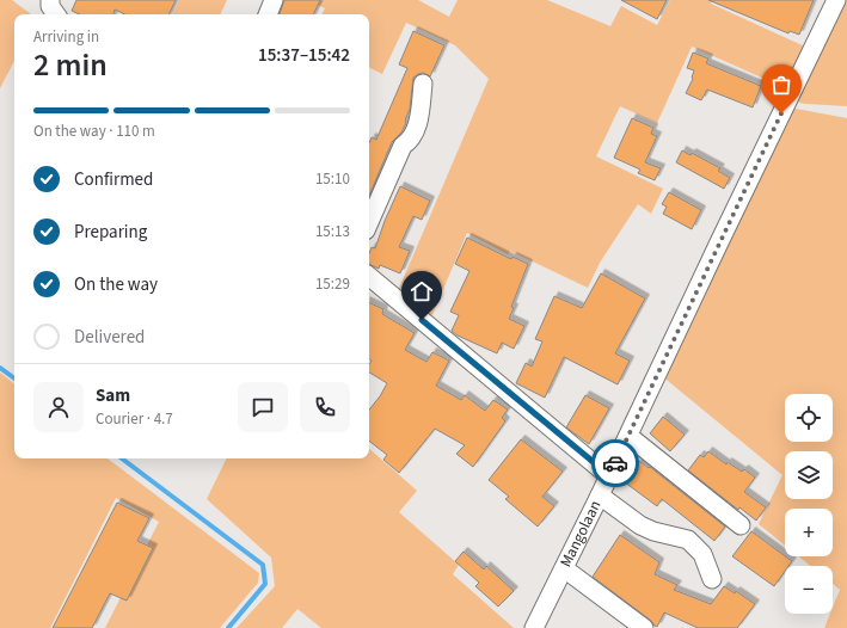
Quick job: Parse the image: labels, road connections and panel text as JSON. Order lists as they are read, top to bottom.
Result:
{
  "streets": {
    "street": ["Mangolaan"]
  },
  "page": {
    "heading": ["2 min", "Arriving in", "15:37–15:42"],
    "panel": ["Sam", "Courier · 4.7"],
    "bar": "On the way · 110 m",
    "list": [
      ["Confirmed", "15:10"],
      ["Preparing", "15:13"],
      ["On the way", "15:29"],
      "Delivered"
    ],
    "map_buttons": ["+", "−"]
  }
}
